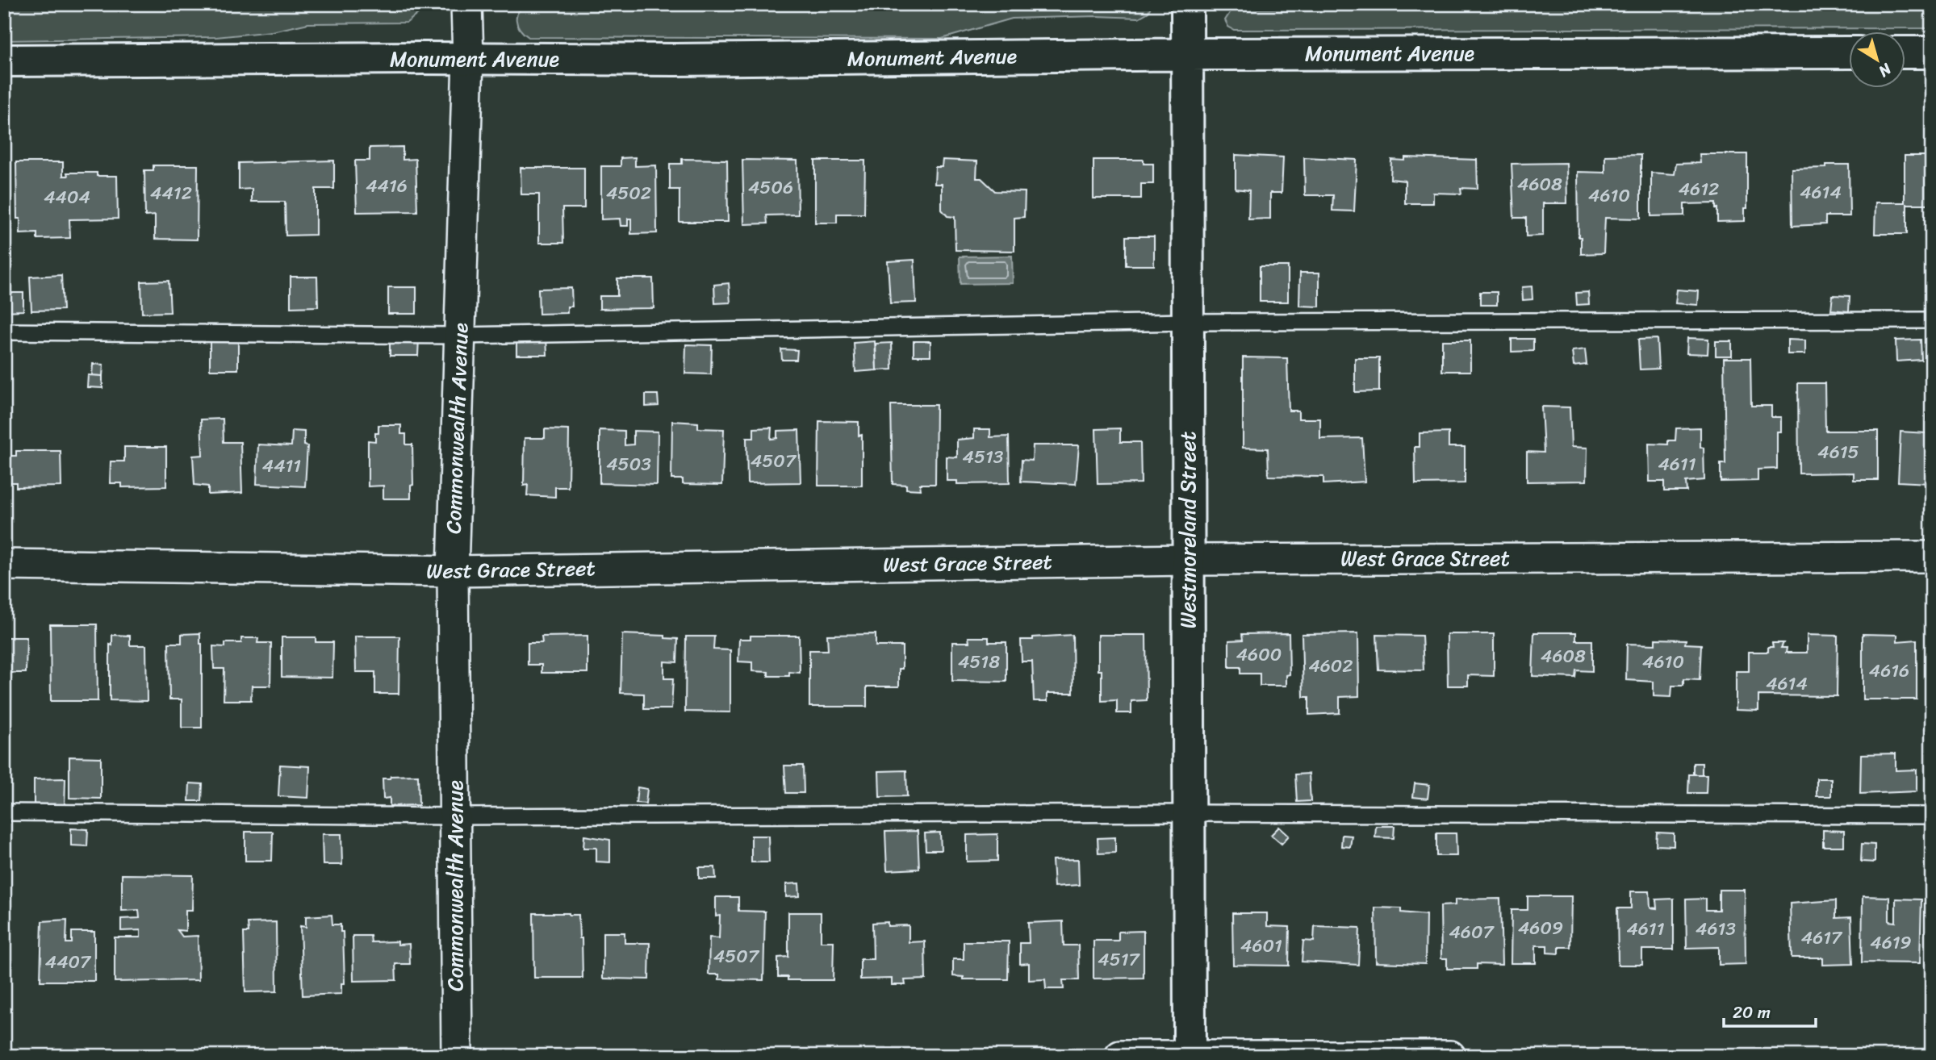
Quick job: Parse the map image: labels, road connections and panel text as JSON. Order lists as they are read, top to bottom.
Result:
{
  "streets": {
    "street": [
      "Monument Avenue",
      "Commonwealth Avenue",
      "Westmoreland Street",
      "West Grace Street"
    ]
  },
  "crossings": [
    ["Monument Avenue", "Commonwealth Avenue"],
    ["Monument Avenue", "Westmoreland Street"],
    ["Commonwealth Avenue", "West Grace Street"],
    ["Westmoreland Street", "West Grace Street"]
  ],
  "house_numbers": [
    "4608",
    "4416",
    "4506",
    "4612",
    "4614",
    "4412",
    "4502",
    "4610",
    "4404",
    "4615",
    "4513",
    "4507",
    "4503",
    "4611",
    "4411",
    "4600",
    "4608",
    "4518",
    "4610",
    "4602",
    "4616",
    "4614",
    "4609",
    "4611",
    "4613",
    "4607",
    "4617",
    "4619",
    "4601",
    "4507",
    "4517",
    "4407"
  ],
  "scale_bar": "20 m",
  "north": "bottom right"
}
